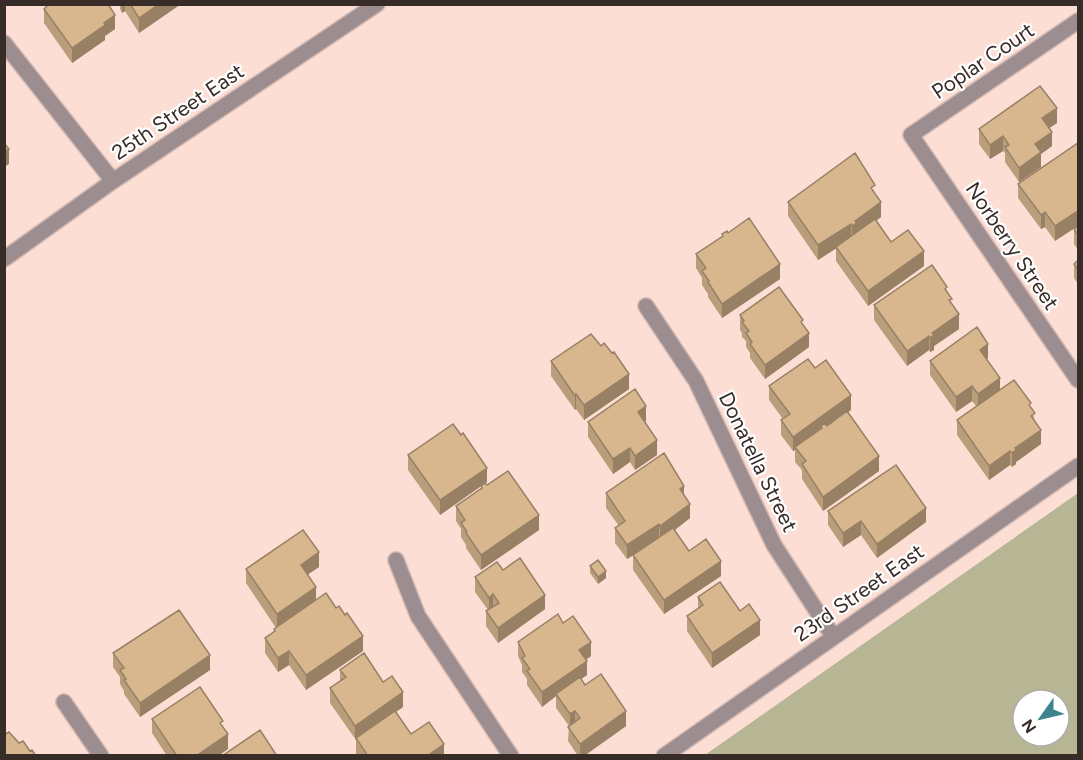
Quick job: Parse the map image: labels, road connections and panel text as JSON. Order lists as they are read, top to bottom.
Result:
{
  "streets": {
    "street": [
      "Poplar Court",
      "25th Street East",
      "Norberry Street",
      "Donatella Street",
      "23rd Street East"
    ]
  },
  "crossings": [
    ["Poplar Court", "Norberry Street"],
    ["Donatella Street", "23rd Street East"]
  ],
  "north": "bottom left"
}
